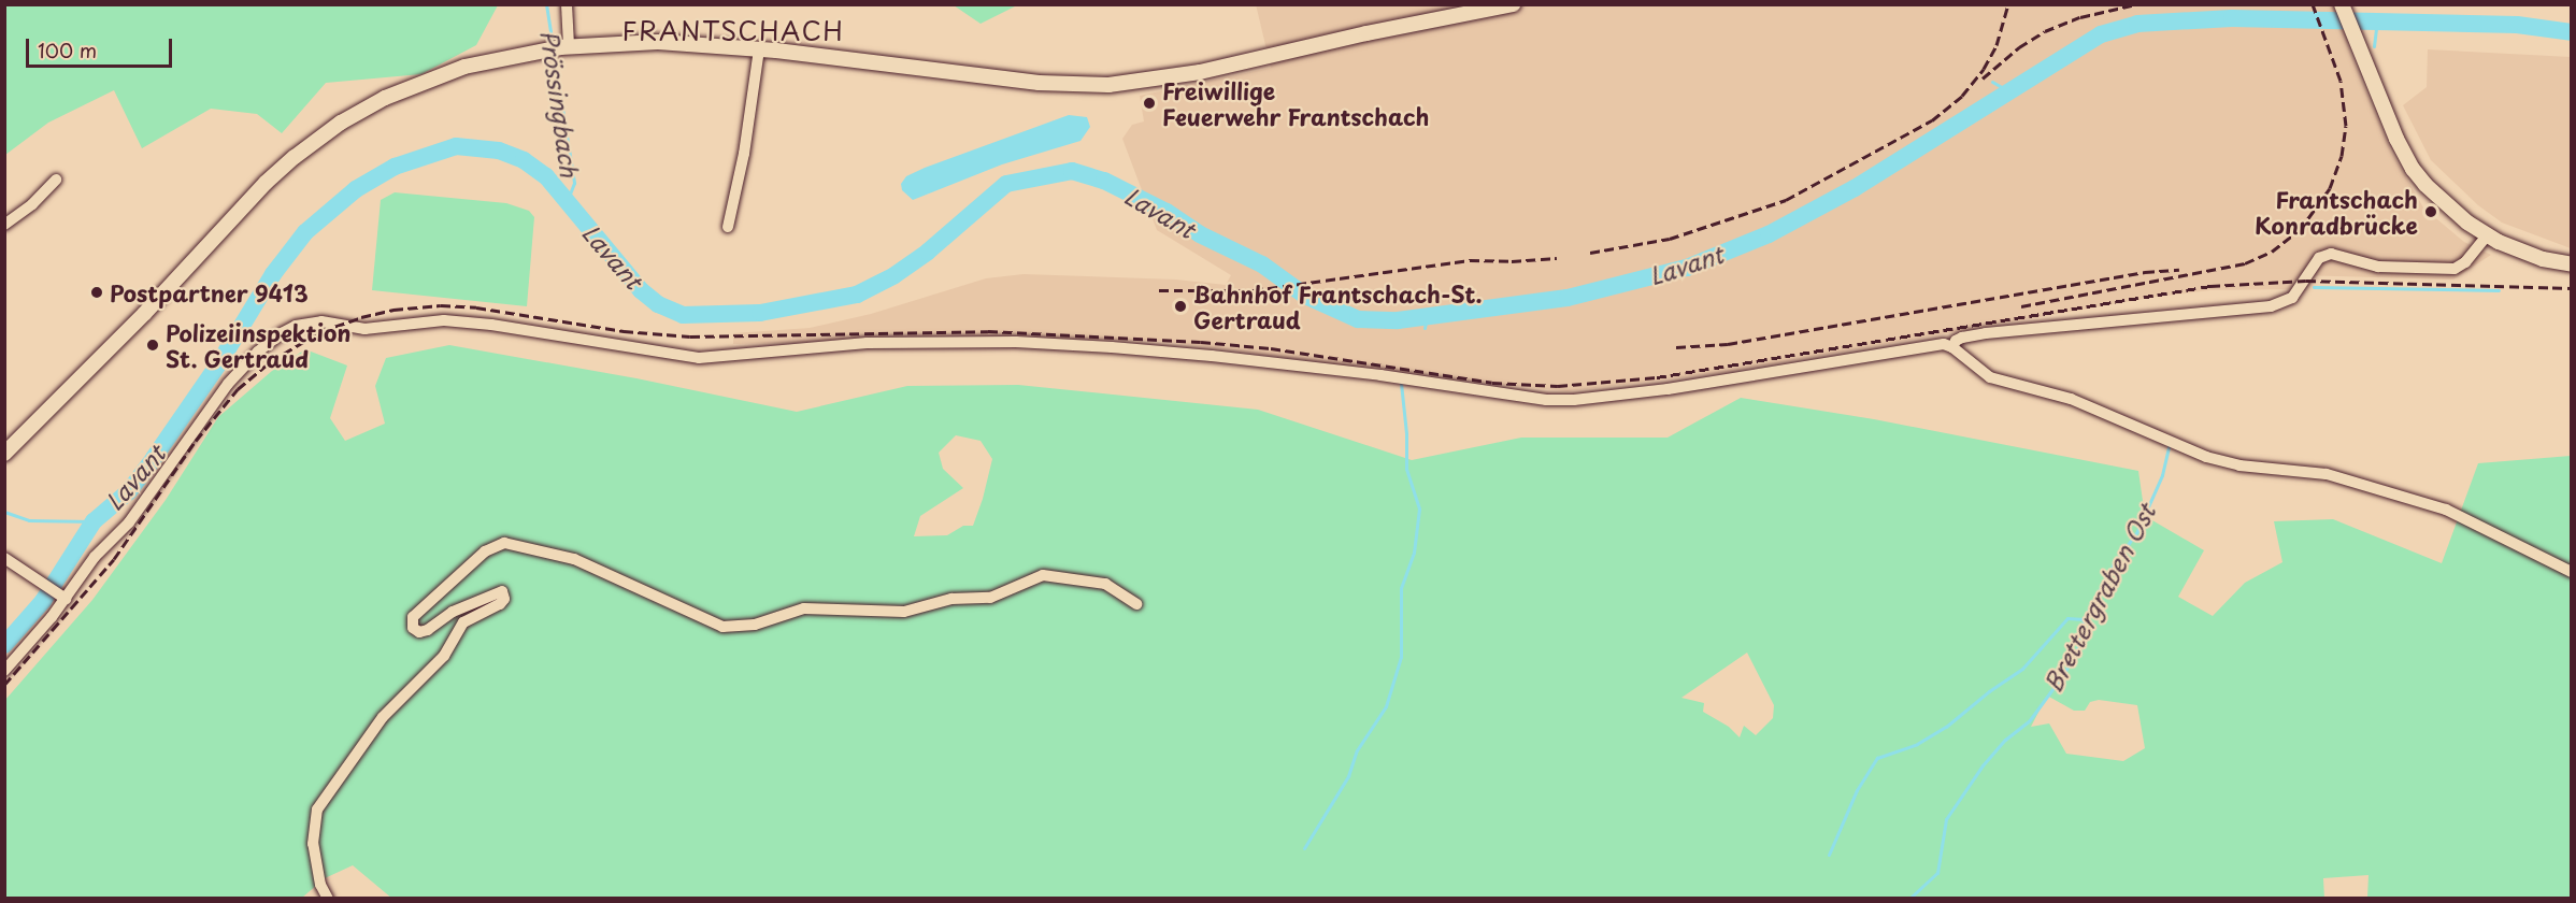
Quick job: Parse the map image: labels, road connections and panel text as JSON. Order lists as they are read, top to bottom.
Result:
{
  "districts": ["FRANTSCHACH"],
  "water": ["Prössingbach", "Lavant", "Brettergraben Ost"],
  "places": [
    "Freiwillige Feuerwehr Frantschach",
    "Frantschach Konradbrücke",
    "Postpartner 9413",
    "Bahnhof Frantschach-St. Gertraud",
    "Polizeiinspektion St. Gertraud"
  ],
  "scale_bar": "100 m"
}
